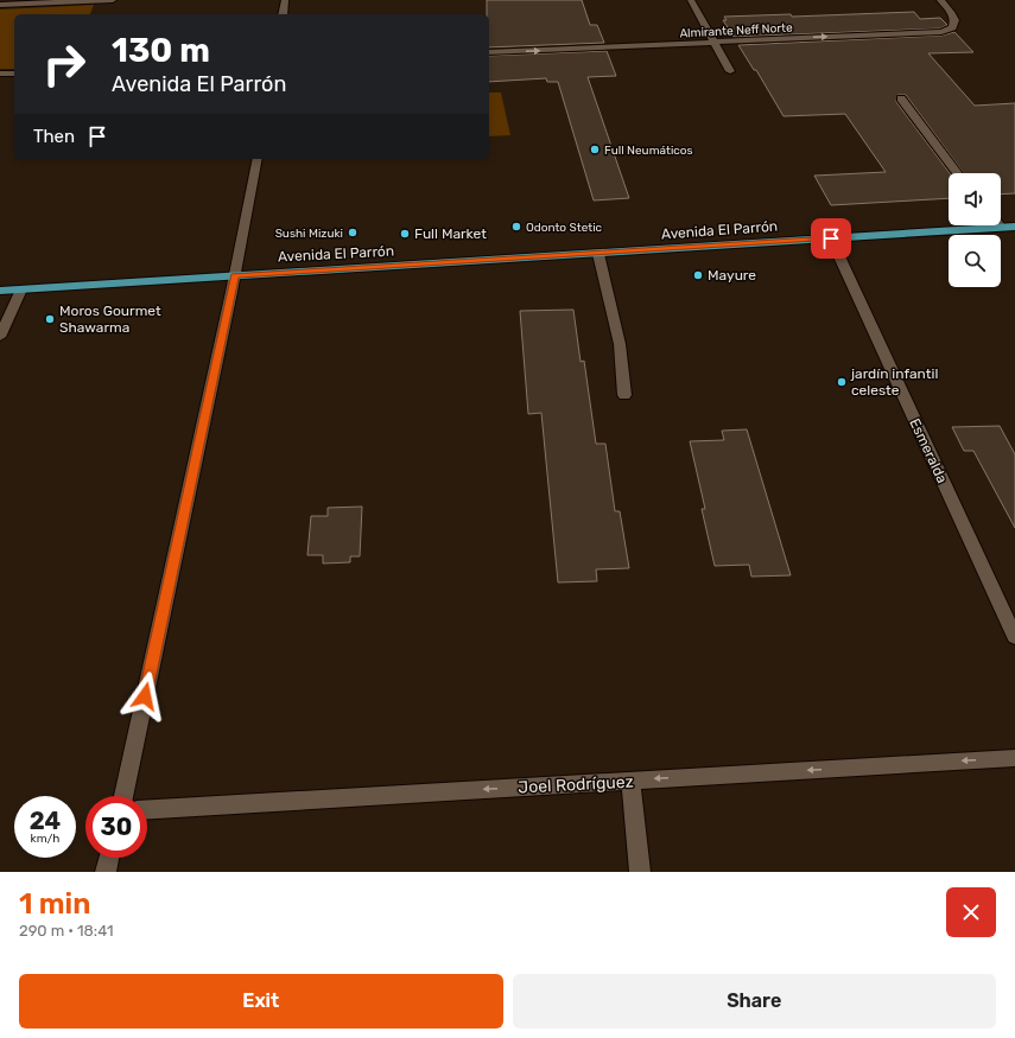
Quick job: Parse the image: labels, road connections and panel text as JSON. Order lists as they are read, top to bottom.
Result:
{
  "streets": {
    "main road": ["Avenida El Parrón"],
    "street": ["Almirante Neff Norte", "Esmeralda", "Joel Rodríguez"]
  },
  "crossings": [
    ["Avenida El Parrón", "Esmeralda"]
  ],
  "one_way": ["Almirante Neff Norte", "Joel Rodríguez"],
  "places": [
    "Full Neumáticos",
    "Odonto Stetic",
    "Sushi Mizuki",
    "Full Market",
    "Mayure",
    "Moros Gourmet Shawarma",
    "jardín infantil celeste"
  ],
  "page": {
    "turn": ["130 m", "Avenida El Parrón"],
    "then": "Then",
    "speed": "24 km/h",
    "limit": "30",
    "heading": ["1 min", "290 m · 18:41"],
    "buttons": ["Exit", "Share"]
  }
}
